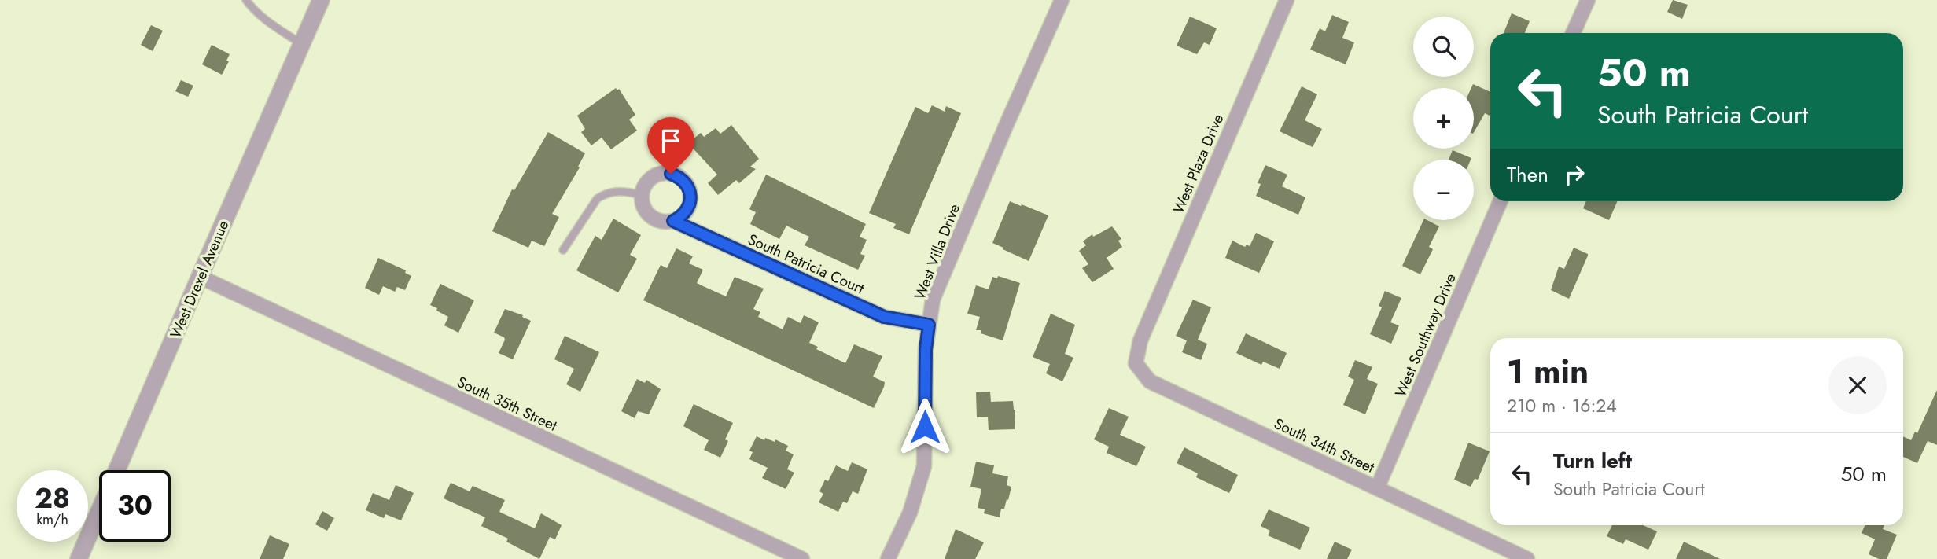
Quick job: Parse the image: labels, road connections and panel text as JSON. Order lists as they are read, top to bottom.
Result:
{
  "streets": {
    "street": [
      "West Plaza Drive",
      "West Villa Drive",
      "South Patricia Court",
      "West Drexel Avenue",
      "West Southway Drive",
      "South 35th Street",
      "South 34th Street"
    ]
  },
  "crossings": [
    ["West Plaza Drive", "South 34th Street"],
    ["West Villa Drive", "South Patricia Court"],
    ["West Drexel Avenue", "South 35th Street"],
    ["West Southway Drive", "South 34th Street"]
  ],
  "page": {
    "map_buttons": ["+", "−"],
    "turn": ["50 m", "South Patricia Court"],
    "then": "Then",
    "heading": ["1 min", "210 m · 16:24"],
    "list": [
      {
        "name": "Turn left",
        "note": "South Patricia Court",
        "value": "50 m"
      }
    ],
    "speed": "28 km/h",
    "limit": "30"
  }
}
